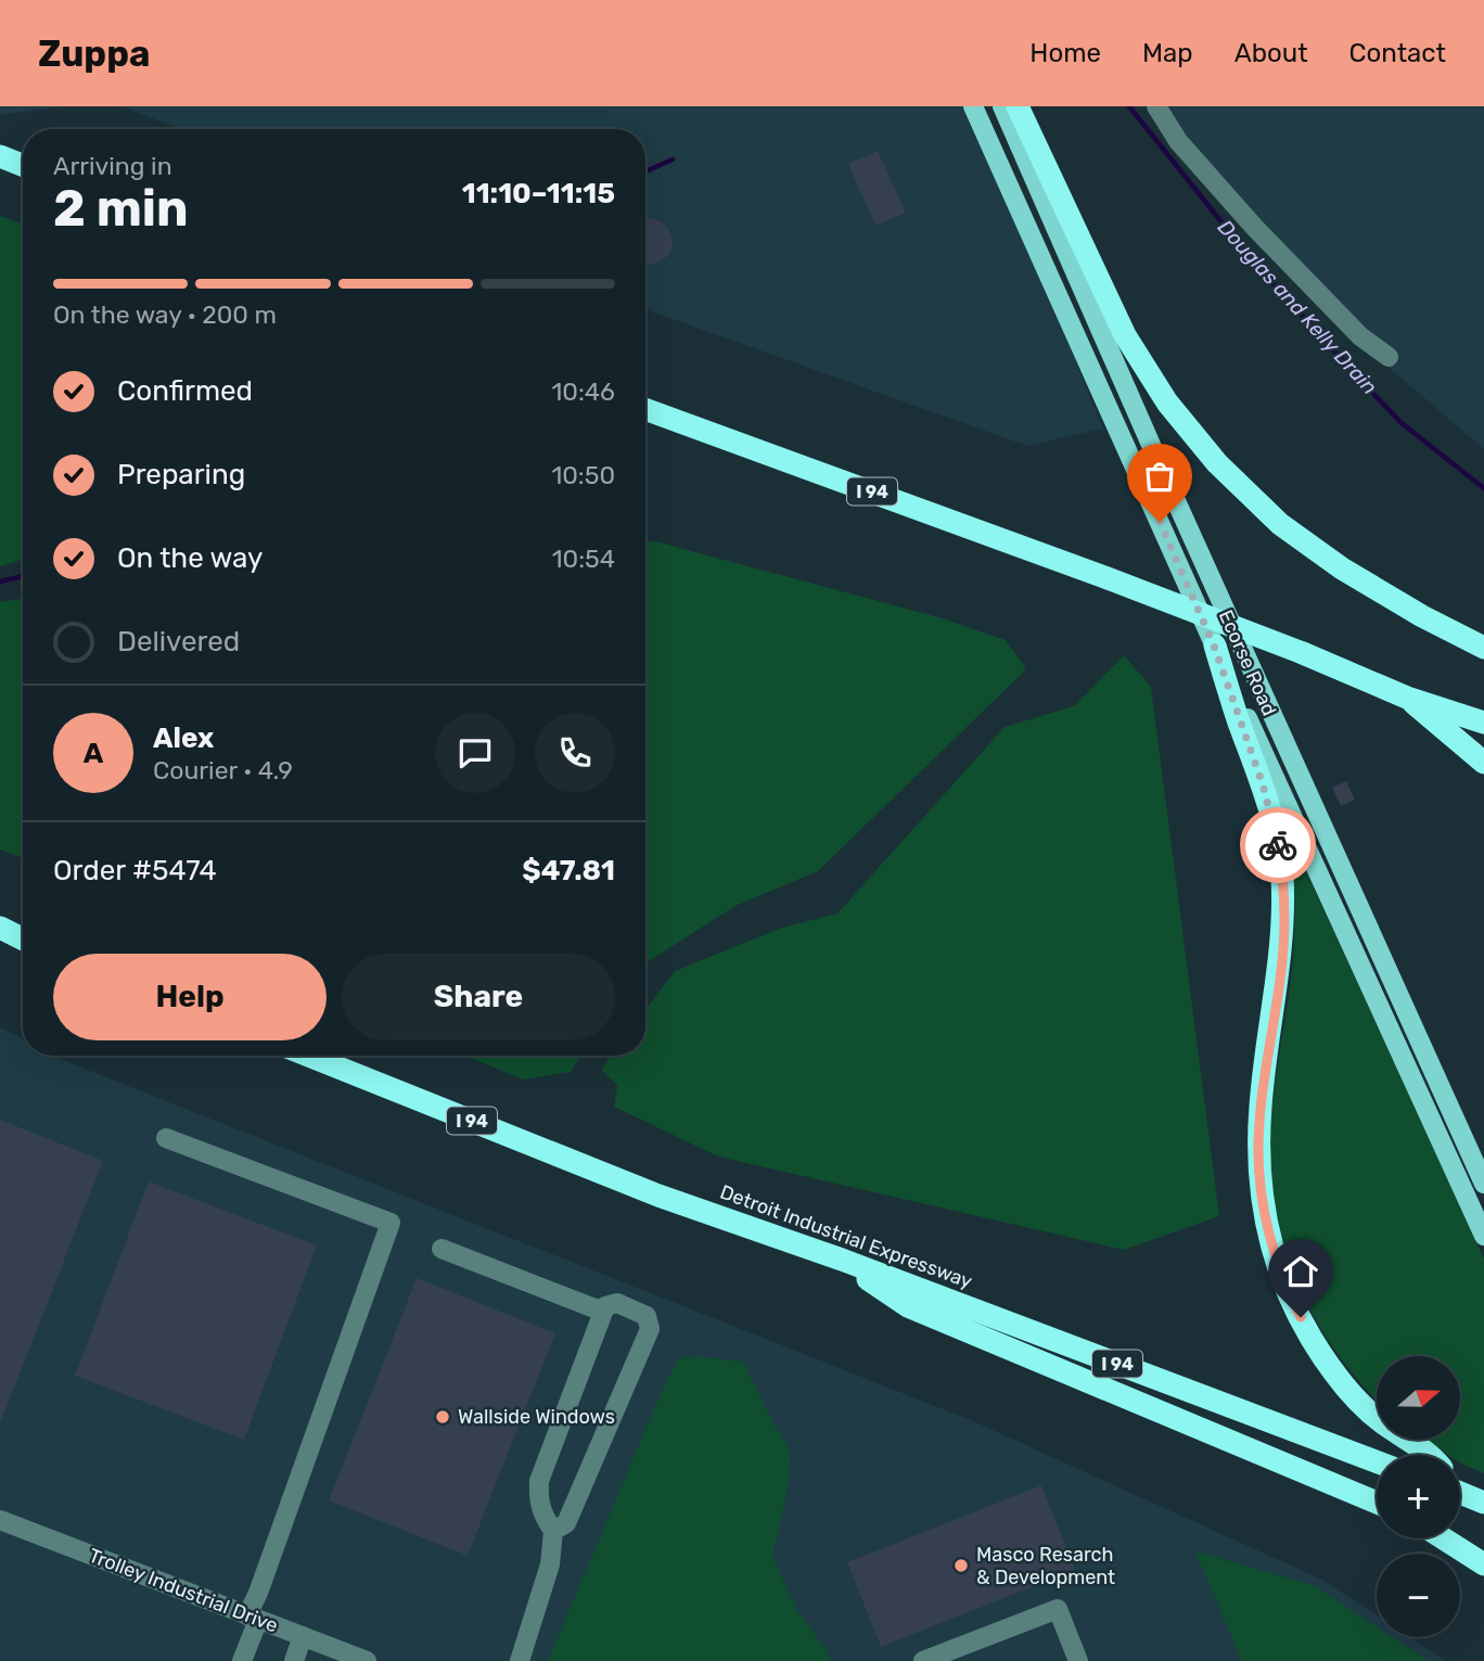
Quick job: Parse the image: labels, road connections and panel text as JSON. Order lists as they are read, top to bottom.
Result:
{
  "streets": {
    "highway": ["I 94", "Detroit Industrial Expressway"],
    "main road": ["Ecorse Road"],
    "street": ["Trolley Industrial Drive"]
  },
  "water": ["Douglas and Kelly Drain"],
  "places": ["Wallside Windows", "Masco Resarch & Development"],
  "north": "right",
  "page": {
    "header": "Zuppa",
    "nav": [
      "Home",
      "Map",
      "About",
      "Contact"
    ],
    "heading": ["2 min", "Arriving in", "11:10–11:15"],
    "panel": [
      "Alex",
      "Courier · 4.9",
      "Order #5474",
      "$47.81"
    ],
    "bar": "On the way · 200 m",
    "list": [
      ["Confirmed", "10:46"],
      ["Preparing", "10:50"],
      ["On the way", "10:54"],
      "Delivered"
    ],
    "round": "A",
    "buttons": ["Help", "Share"],
    "map_buttons": ["+", "−"]
  }
}
